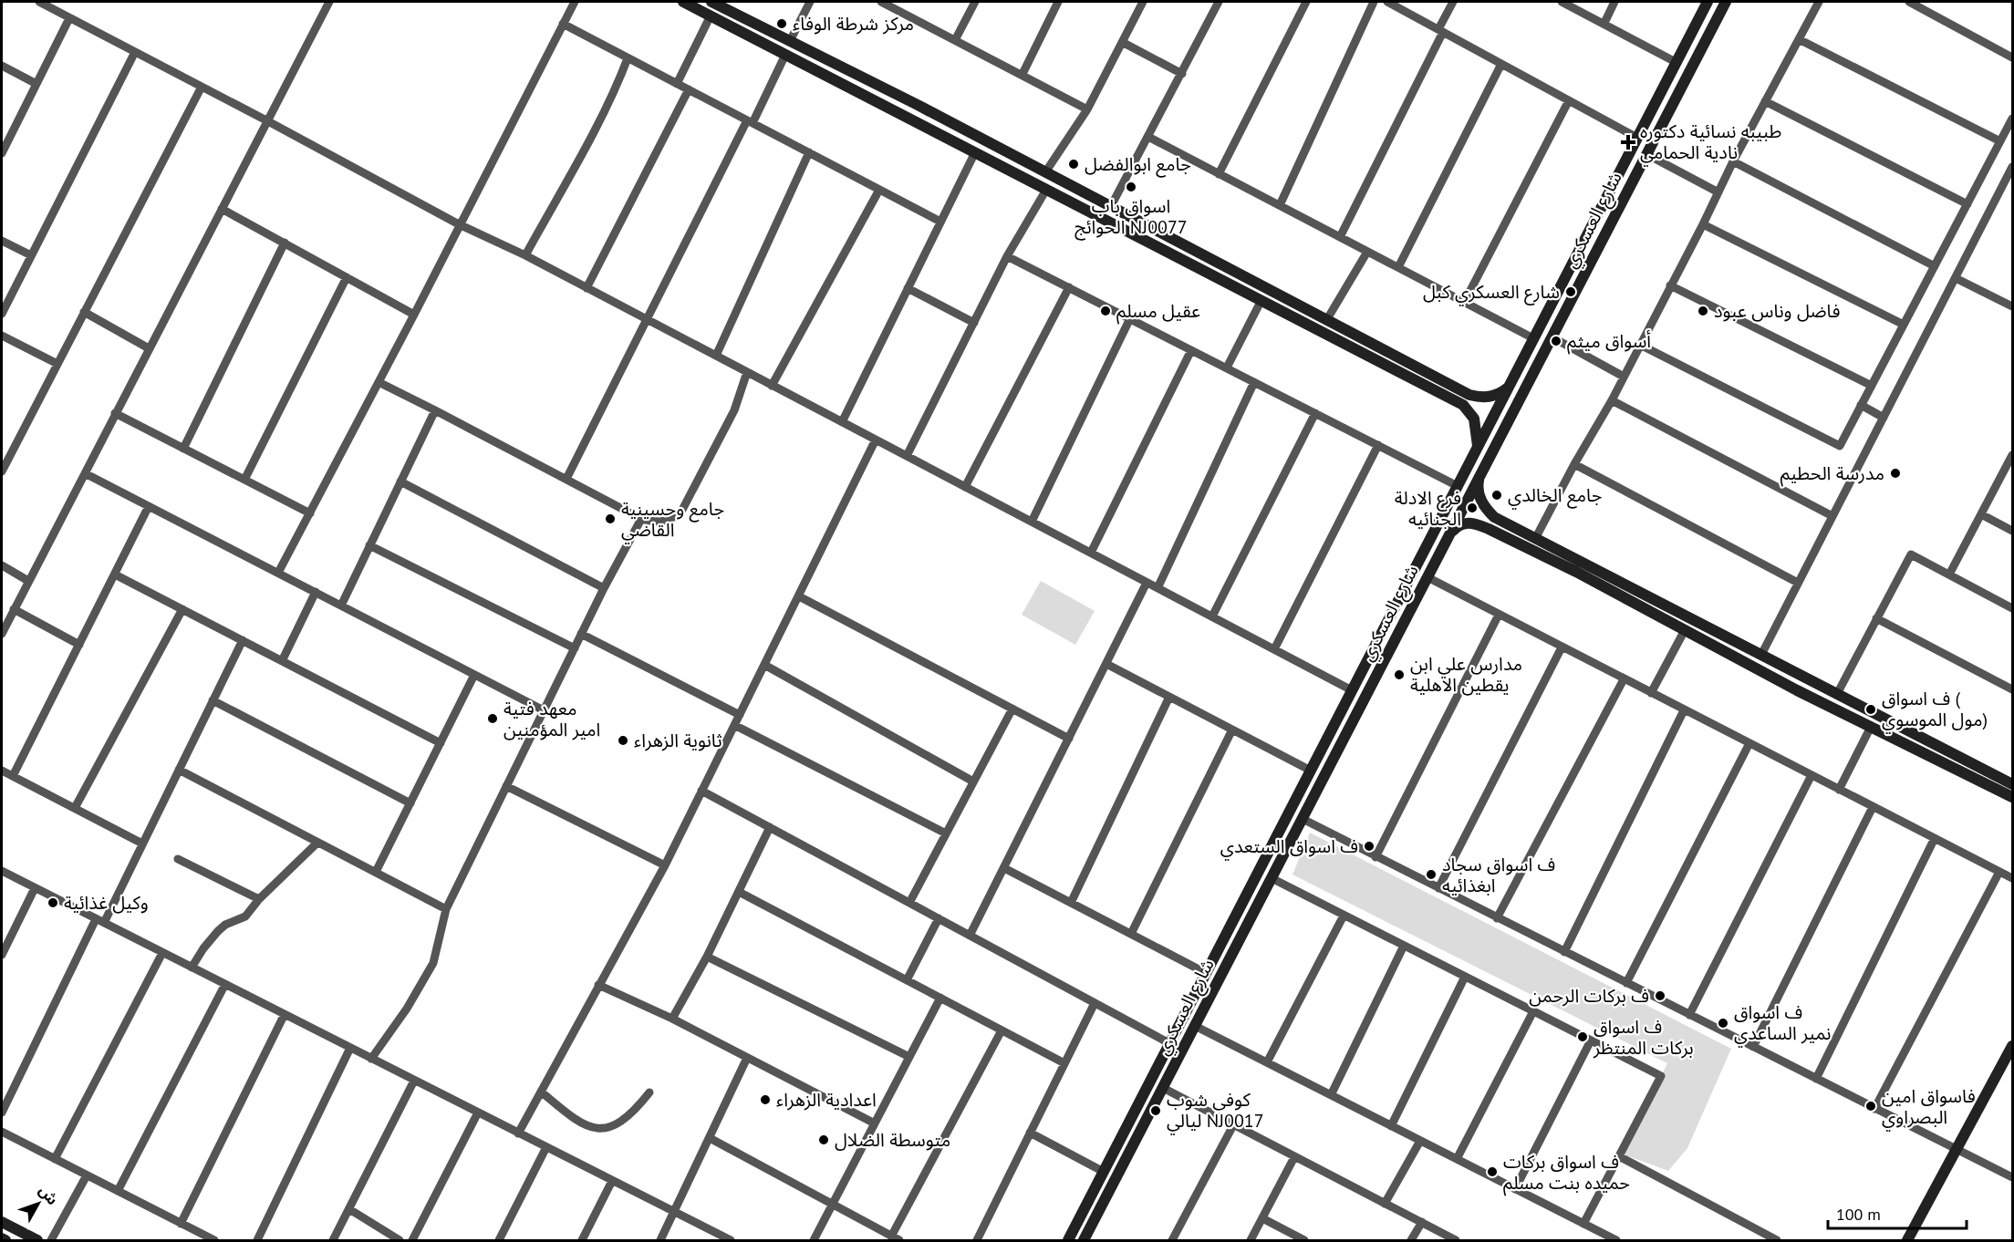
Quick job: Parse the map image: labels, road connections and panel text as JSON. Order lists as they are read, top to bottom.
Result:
{
  "streets": {
    "street": ["شارع العسكري"]
  },
  "places": {
    "other": [
      "مركز شرطة الوفاء",
      "جامع ابوالفضل",
      "اسواق باب الحوائج NJ0077",
      "شارع العسكري كبل",
      "عقيل مسلم",
      "فاضل وناس عبود",
      "أسواق ميثم",
      "مدرسة الحطيم",
      "جامع الخالدي",
      "فرع الادلة الجنائيه",
      "جامع وحسينية القاضي",
      "مدارس علي ابن يقطين الاهلية",
      "ف اسواق ( مول الموسوي)",
      "معهد فتية امير المؤمنين",
      "ثانوية الزهراء",
      "ف اسواق الستعدي",
      "ف اسواق سجاد ابغذائيه",
      "وكيل غذائية",
      "ف بركات الرحمن",
      "ف اسواق نمير الساعدي",
      "ف اسواق بركات المنتظر",
      "اعدادية الزهراء",
      "فاسواق امين البصراوي",
      "كوفي شوب ليالي NJ0017",
      "متوسطة الضلال",
      "ف اسواق بركات حميده بنت مسلم"
    ],
    "health": ["طبيبه نسائية دكتوره نادية الحمامي"]
  },
  "scale_bar": "100 m",
  "north": "top right"
}
